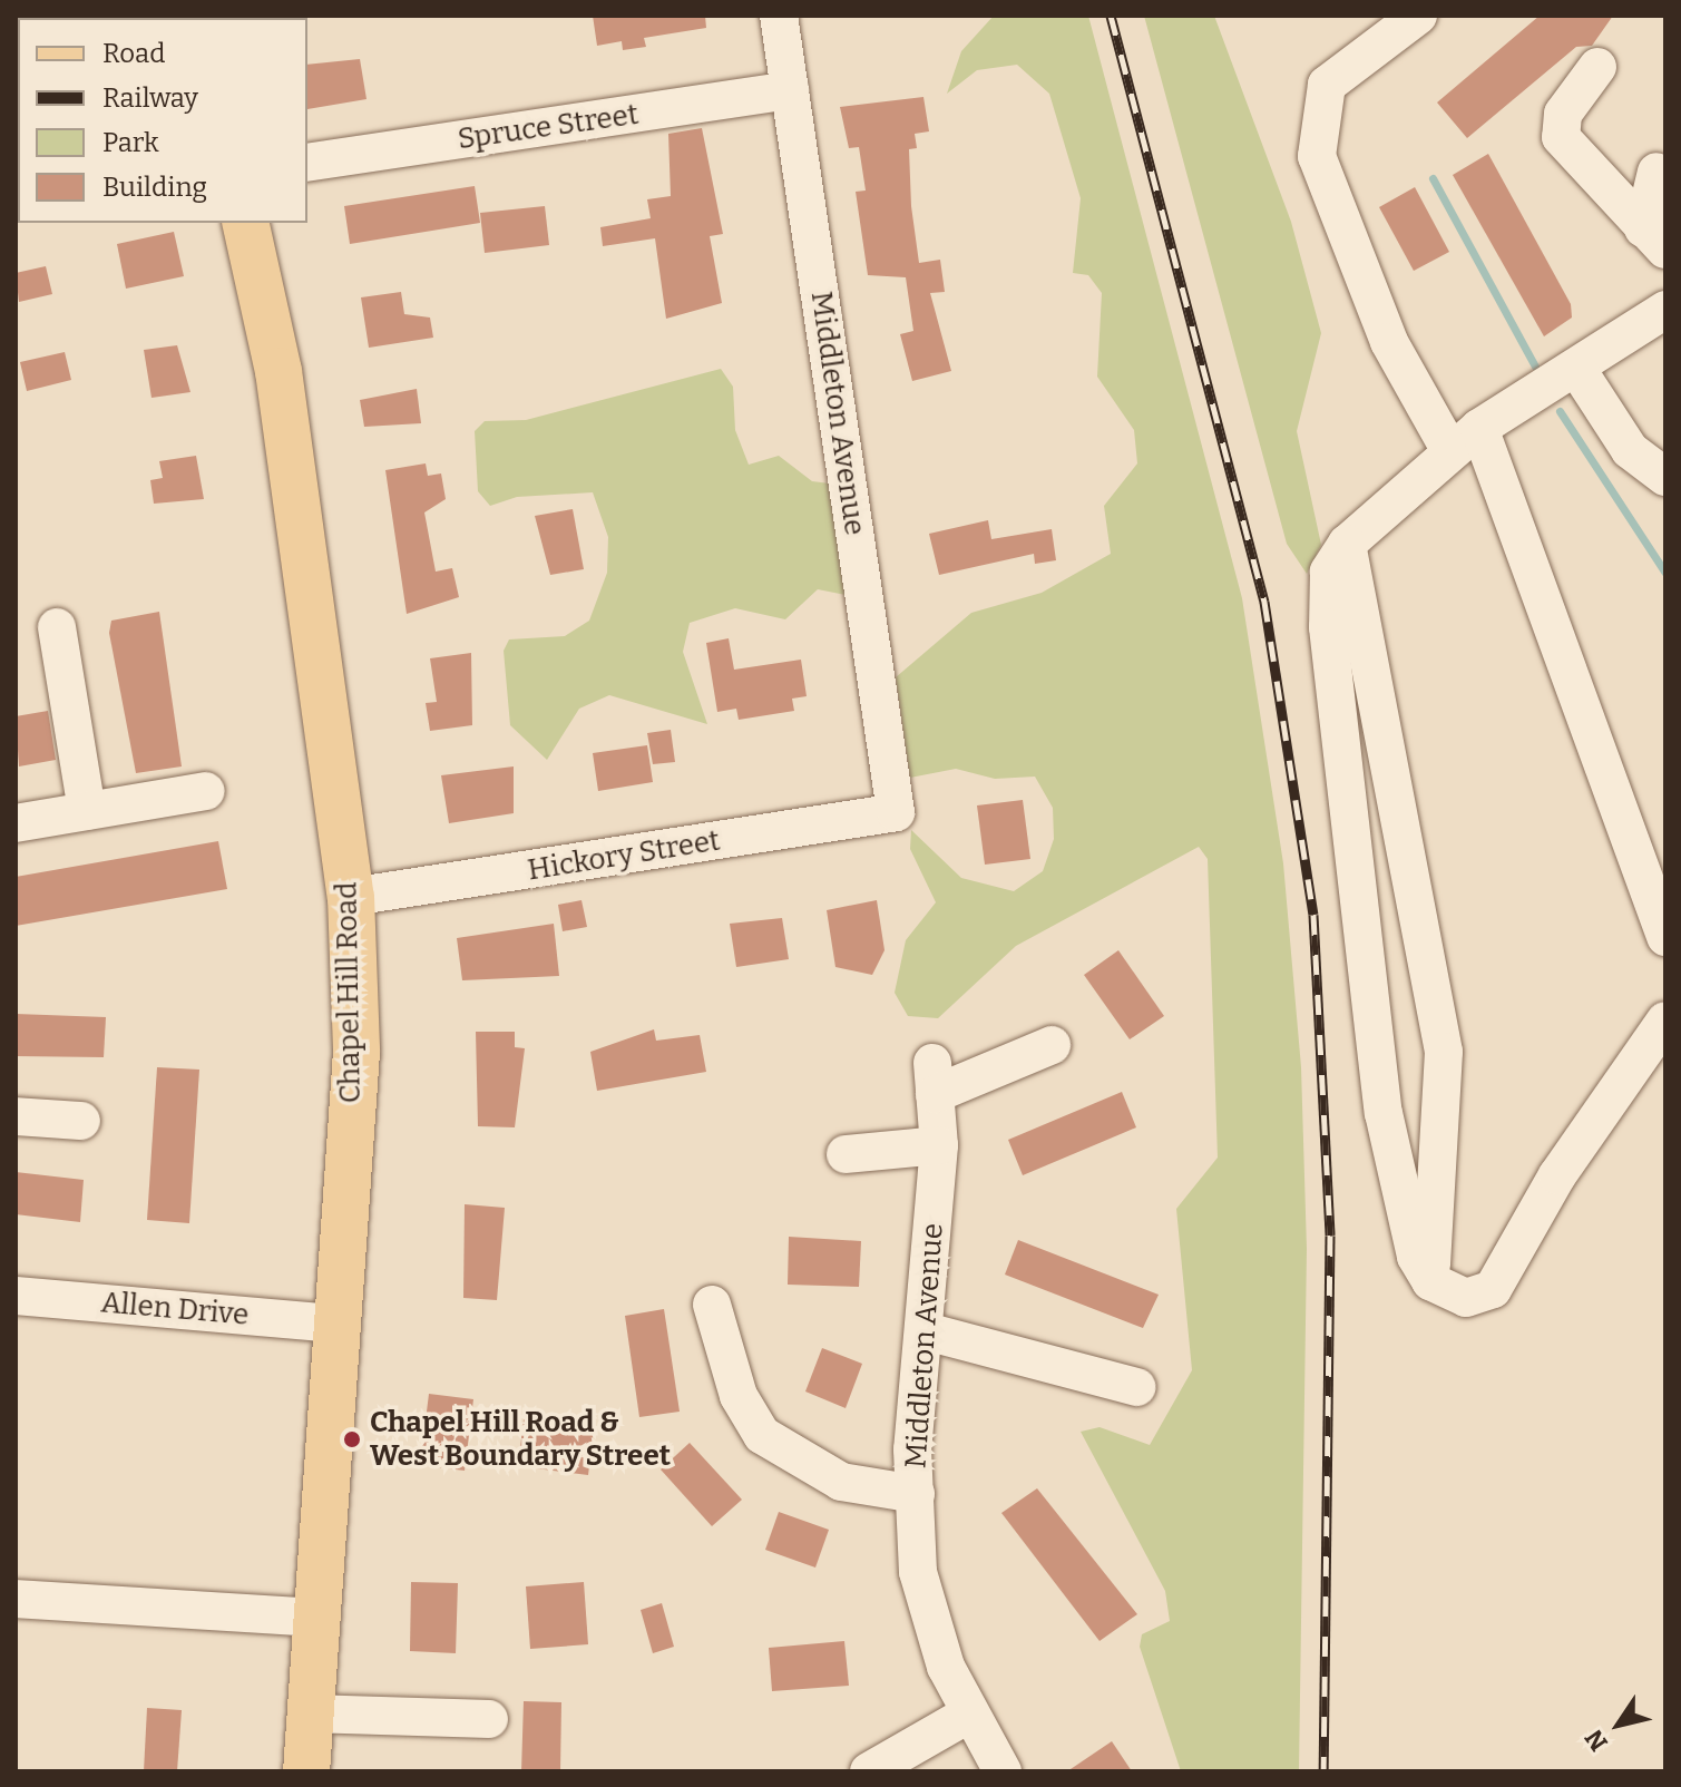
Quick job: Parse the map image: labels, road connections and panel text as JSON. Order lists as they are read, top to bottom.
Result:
{
  "streets": {
    "main road": ["Chapel Hill Road"],
    "street": [
      "Spruce Street",
      "Middleton Avenue",
      "Hickory Street",
      "Allen Drive"
    ]
  },
  "crossings": [
    ["Spruce Street", "Middleton Avenue"],
    ["Middleton Avenue", "Hickory Street"],
    ["Hickory Street", "Chapel Hill Road"],
    ["Chapel Hill Road", "Allen Drive"]
  ],
  "places": ["Chapel Hill Road & West Boundary Street"],
  "legend": [
    "Road",
    "Railway",
    "Park",
    "Building"
  ],
  "north": "bottom left"
}
